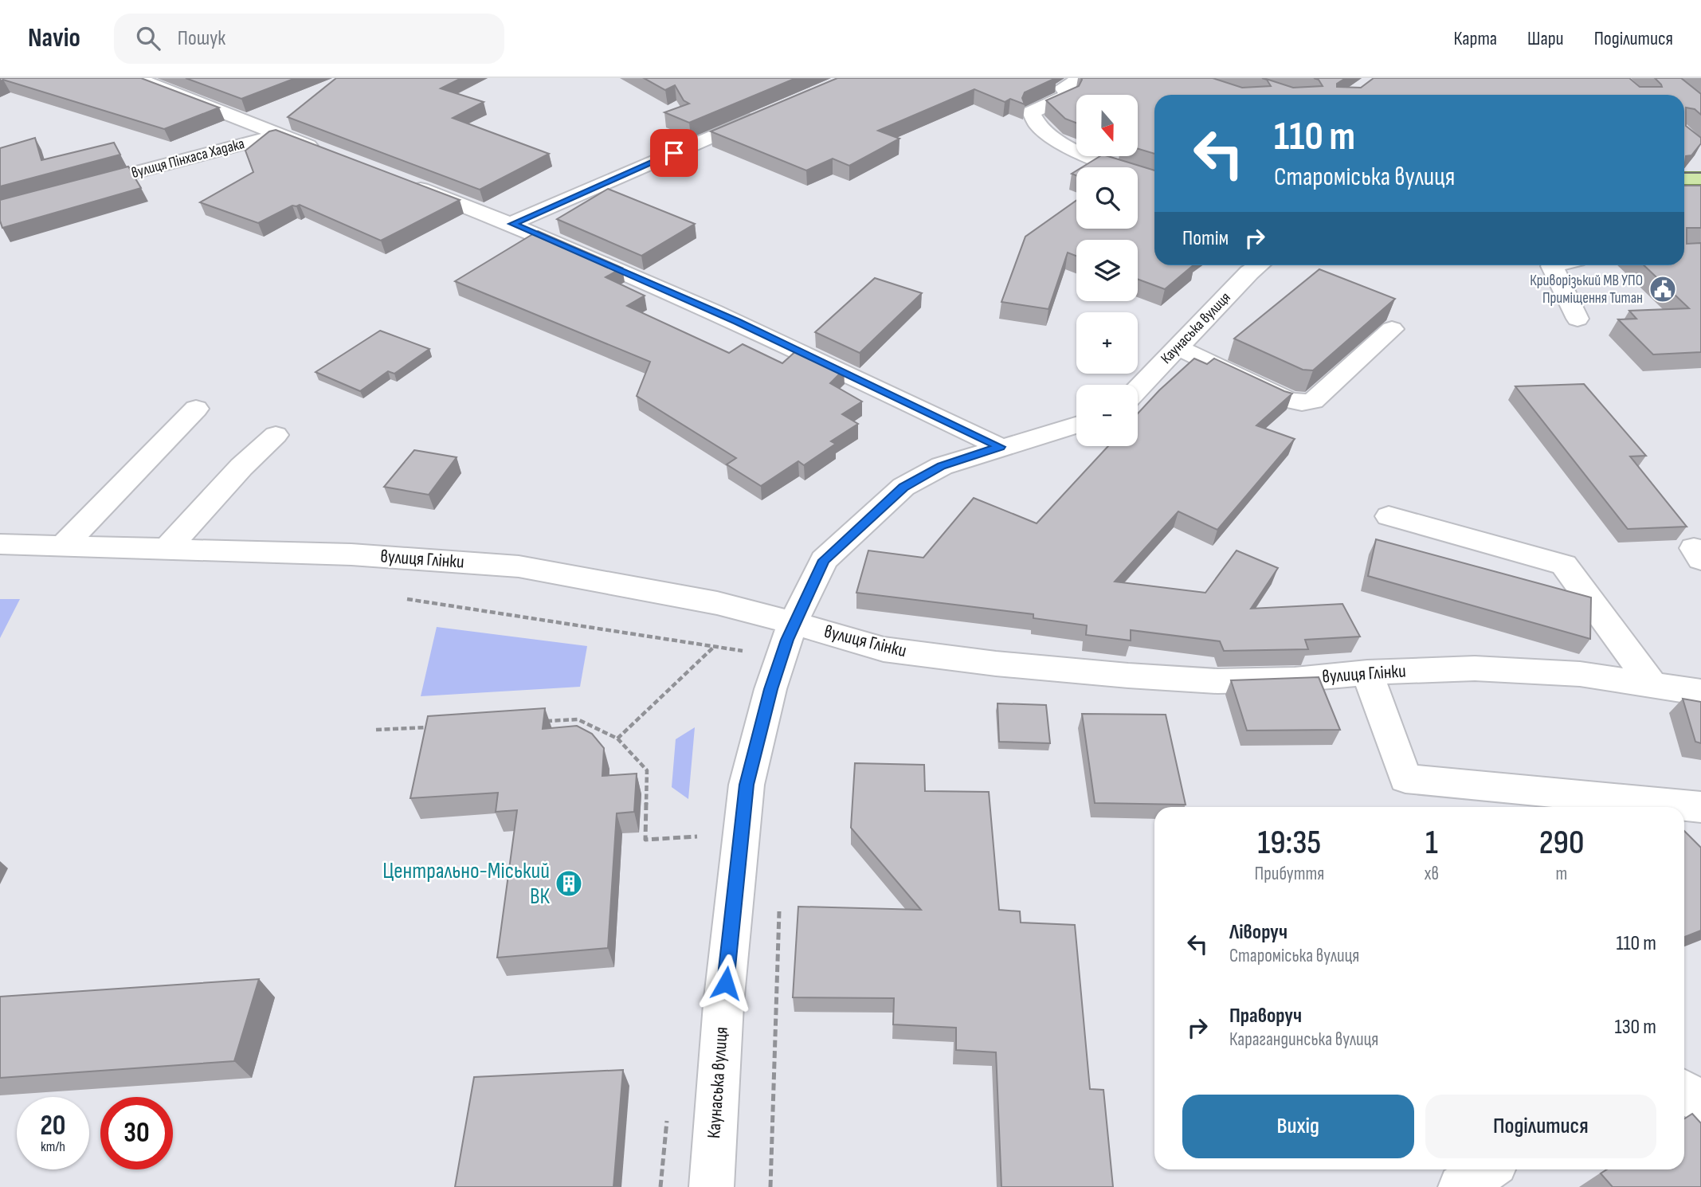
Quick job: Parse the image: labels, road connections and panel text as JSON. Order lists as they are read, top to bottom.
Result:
{
  "streets": {
    "street": ["вулиця Пінхаса Хадака", "Каунаська вулиця", "вулиця Глінки"]
  },
  "crossings": [
    ["Каунаська вулиця", "вулиця Глінки"]
  ],
  "places": {
    "public building": ["Криворізький МВ УПО Приміщення Титан"],
    "building": ["Центрально-Міський ВК"]
  },
  "north": "bottom",
  "page": {
    "header": "Navio",
    "search": "Пошук",
    "nav": ["Карта", "Шари", "Поділитися"],
    "map_buttons": ["+", "−"],
    "turn": ["110 m", "Староміська вулиця"],
    "then": "Потім",
    "eta": [
      "19:35",
      "Прибуття",
      "1",
      "хв",
      "290",
      "m"
    ],
    "list": [
      {
        "name": "Ліворуч",
        "note": "Староміська вулиця",
        "value": "110 m"
      },
      {
        "name": "Праворуч",
        "note": "Карагандинська вулиця",
        "value": "130 m"
      }
    ],
    "buttons": ["Вихід", "Поділитися"],
    "speed": "20 km/h",
    "limit": "30"
  }
}
